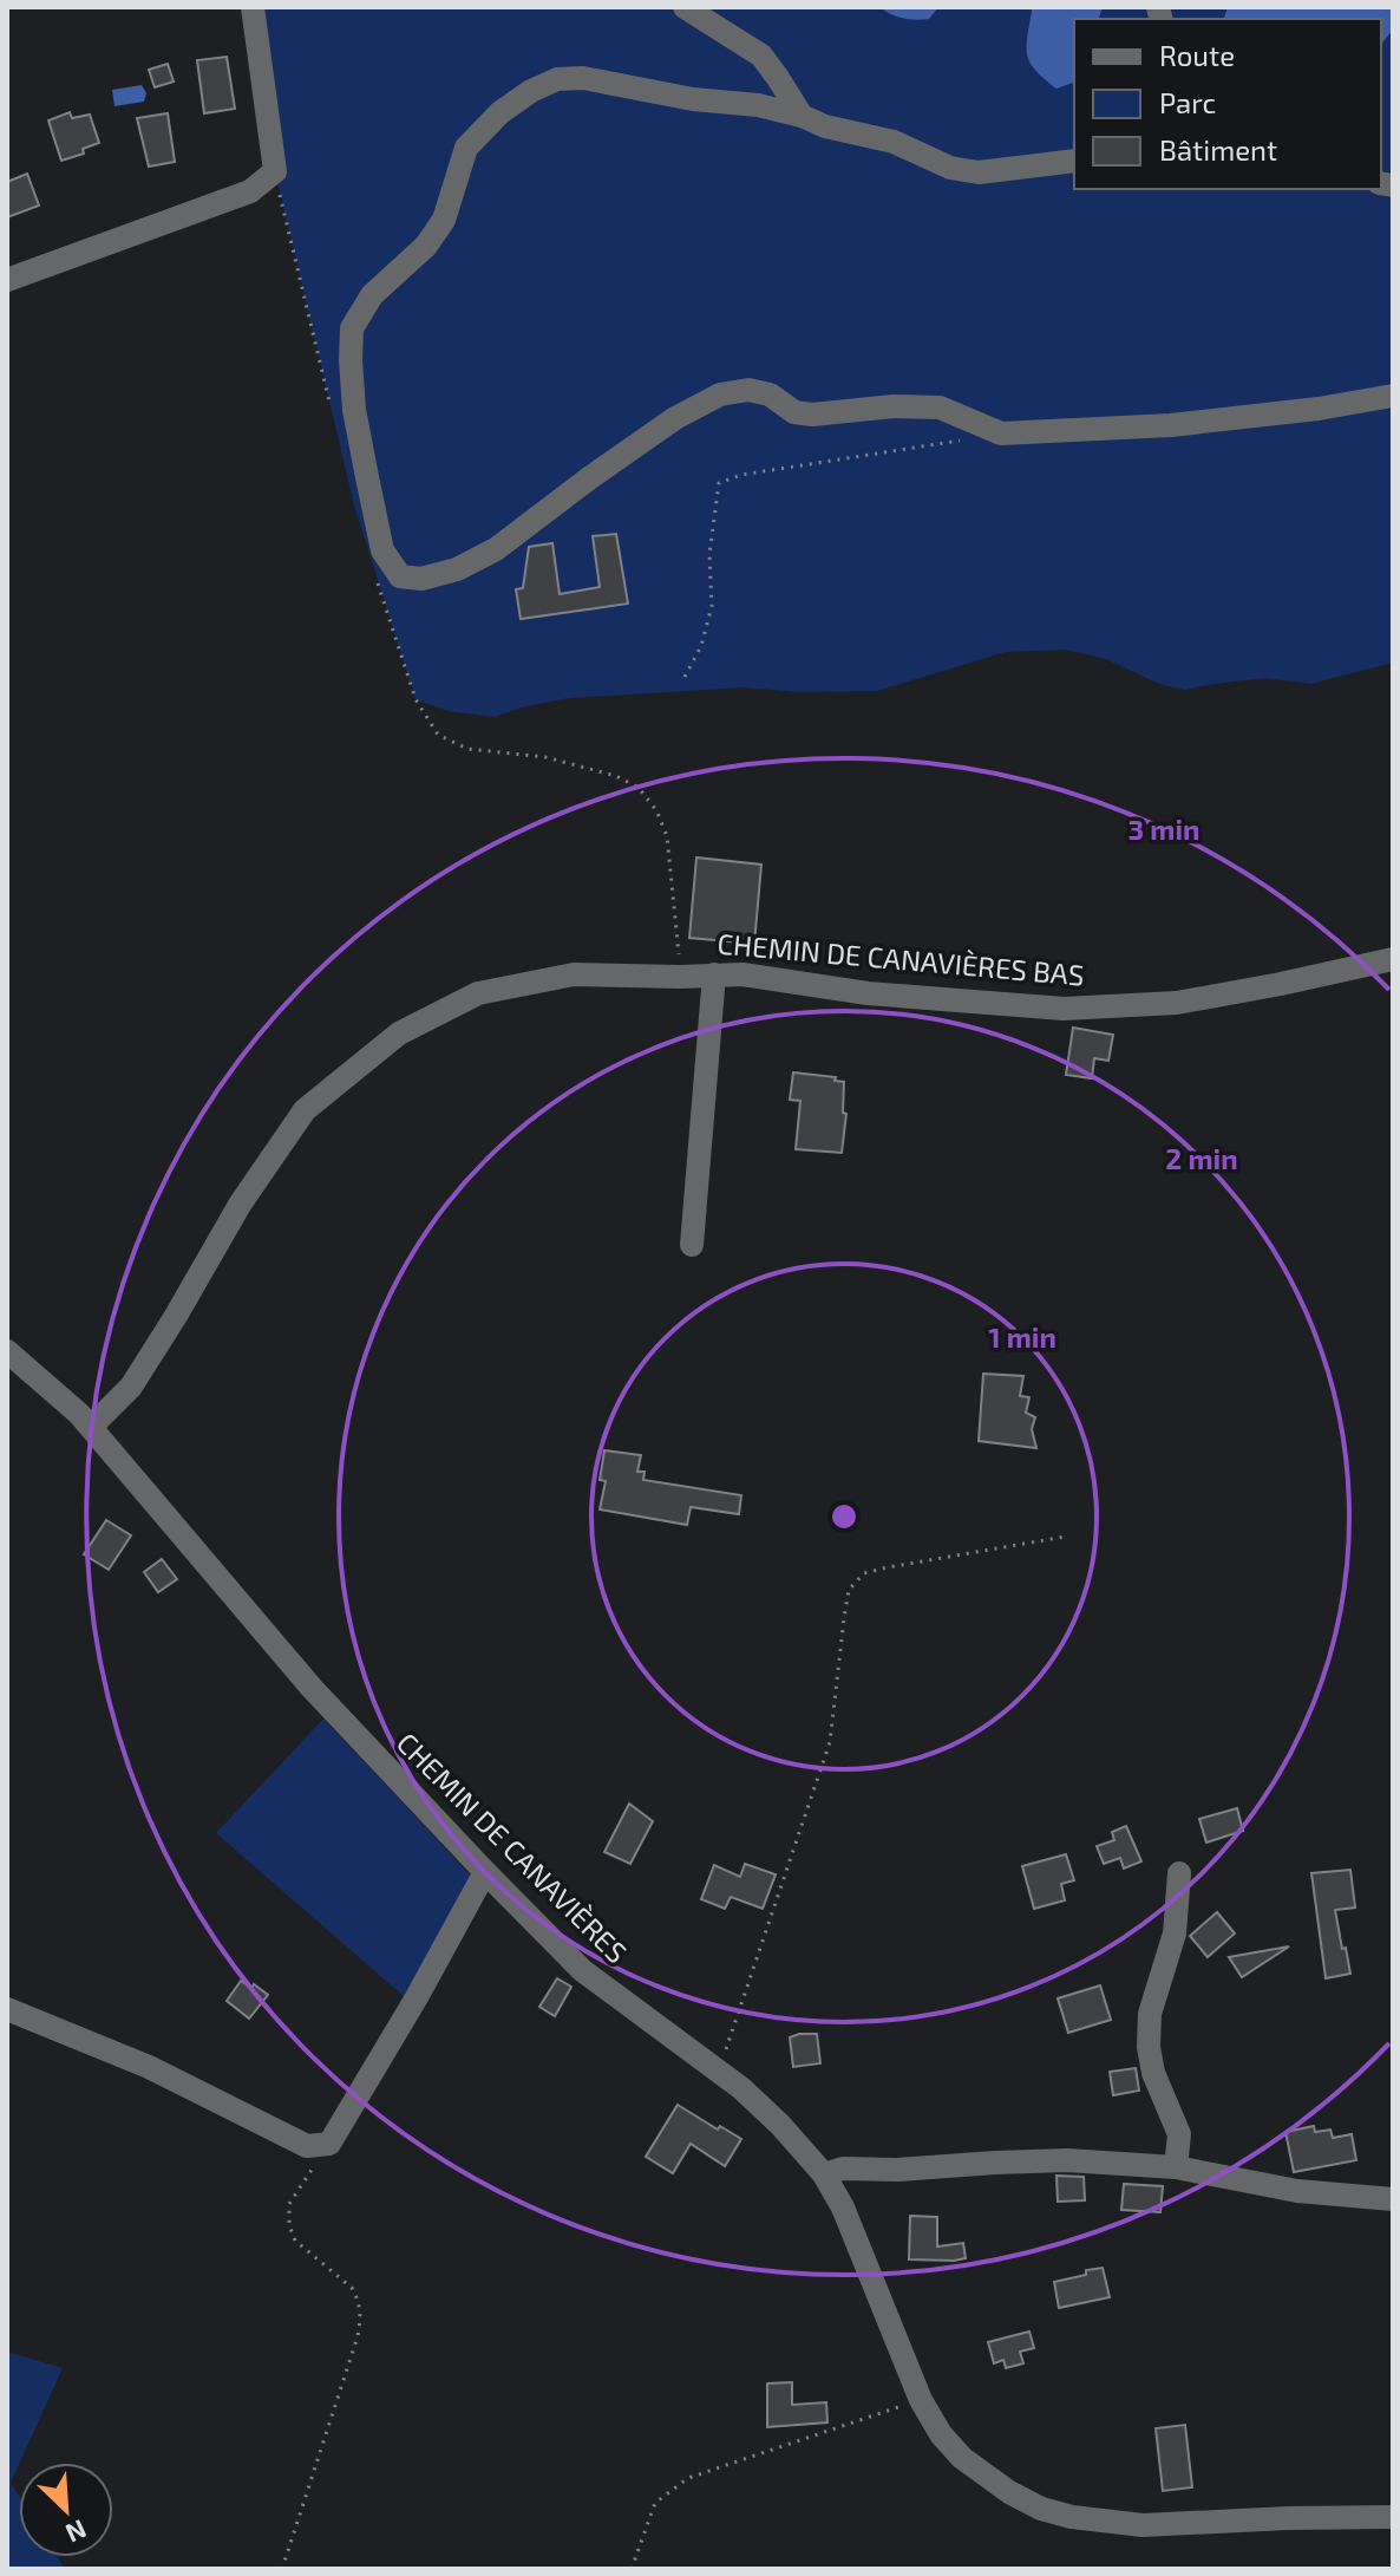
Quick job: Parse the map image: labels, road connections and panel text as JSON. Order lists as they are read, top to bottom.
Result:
{
  "streets": {
    "street": ["CHEMIN DE CANAVIÈRES BAS", "CHEMIN DE CANAVIÈRES"]
  },
  "crossings": [
    ["CHEMIN DE CANAVIÈRES BAS", "CHEMIN DE CANAVIÈRES"]
  ],
  "legend": ["Route", "Parc", "Bâtiment"],
  "north": "bottom right",
  "rings": ["3 min", "2 min", "1 min"]
}
